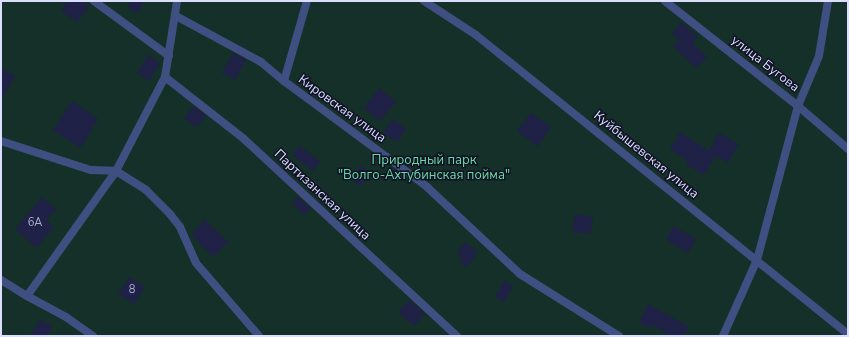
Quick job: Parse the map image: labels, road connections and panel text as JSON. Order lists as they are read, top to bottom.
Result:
{
  "streets": {
    "street": [
      "улица Бугова",
      "Кировская улица",
      "Куйбышевская улица",
      "Партизанская улица"
    ]
  },
  "parks": ["Природный парк \"Волго-Ахтубинская пойма\""],
  "house_numbers": ["6А", "8"]
}
